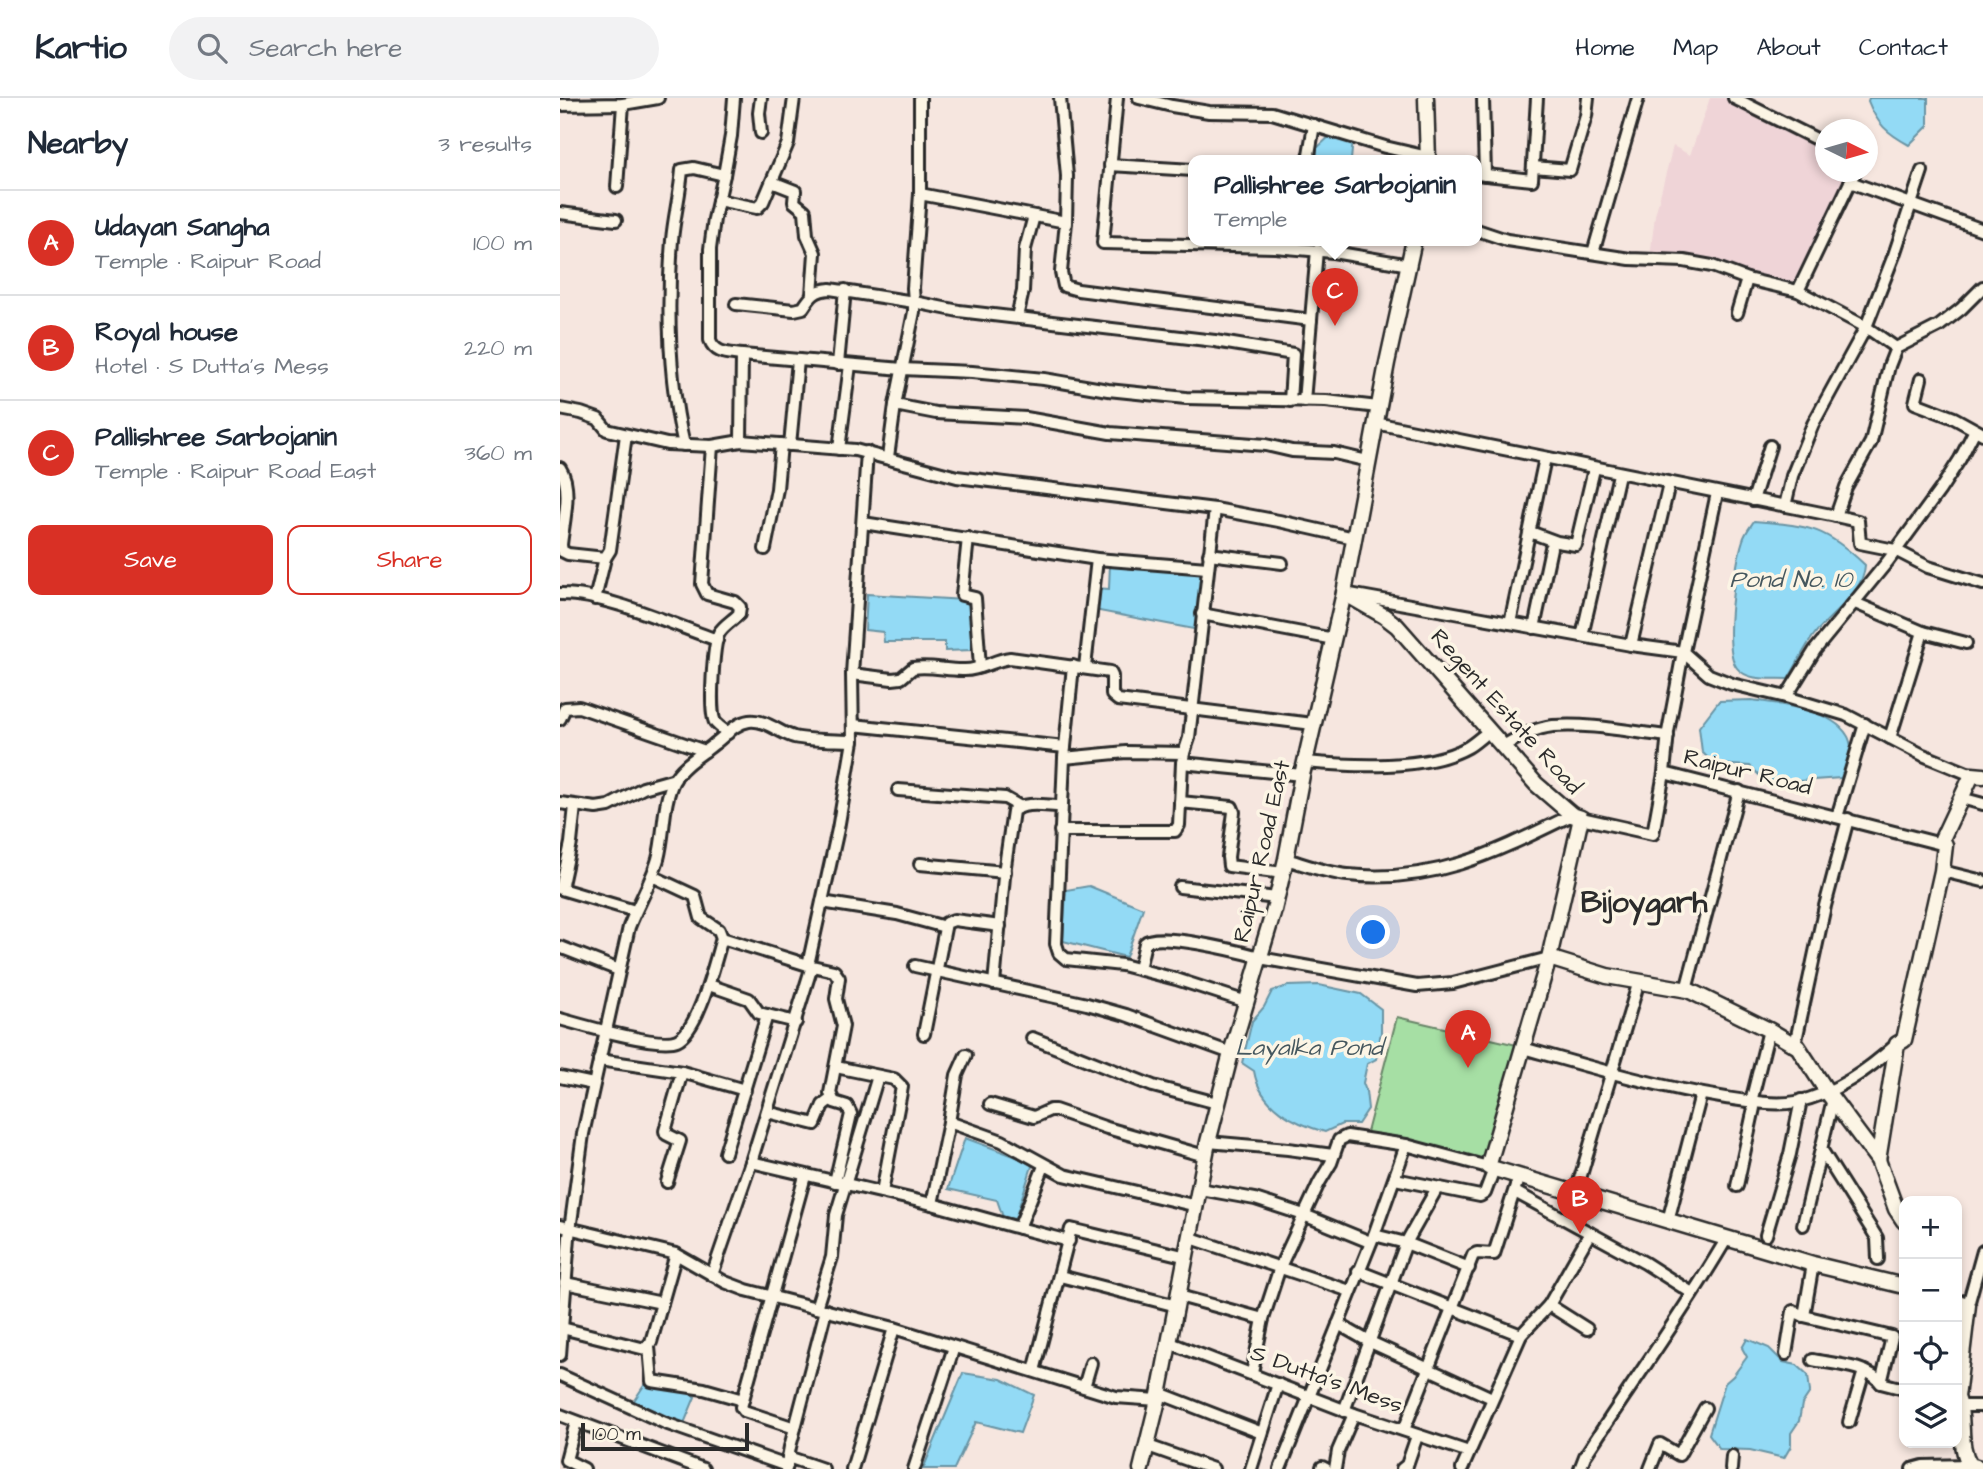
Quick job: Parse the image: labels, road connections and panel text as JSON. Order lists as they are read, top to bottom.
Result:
{
  "streets": {
    "street": [
      "Regent Estate Road",
      "Raipur Road",
      "Raipur Road East",
      "S Dutta's Mess"
    ]
  },
  "crossings": [
    ["Regent Estate Road", "Raipur Road East"],
    ["Raipur Road East", "S Dutta's Mess"]
  ],
  "districts": ["Bijoygarh"],
  "water": ["Pond No. 10", "Layalka Pond"],
  "scale_bar": "100 m",
  "north": "right",
  "page": {
    "header": "Kartio",
    "search": "Search here",
    "nav": [
      "Home",
      "Map",
      "About",
      "Contact"
    ],
    "heading": ["Nearby", "3 results"],
    "popup": ["Pallishree Sarbojanin", "Temple"],
    "list": [
      {
        "mark": "A",
        "name": "Udayan Sangha",
        "note": "Temple · Raipur Road",
        "value": "100 m"
      },
      {
        "mark": "B",
        "name": "Royal house",
        "note": "Hotel · S Dutta's Mess",
        "value": "220 m"
      },
      {
        "mark": "C",
        "name": "Pallishree Sarbojanin",
        "note": "Temple · Raipur Road East",
        "value": "360 m"
      }
    ],
    "pins": ["C", "A", "B"],
    "buttons": ["Save", "Share"],
    "map_buttons": ["+", "−"],
    "scale": "100 m"
  }
}
